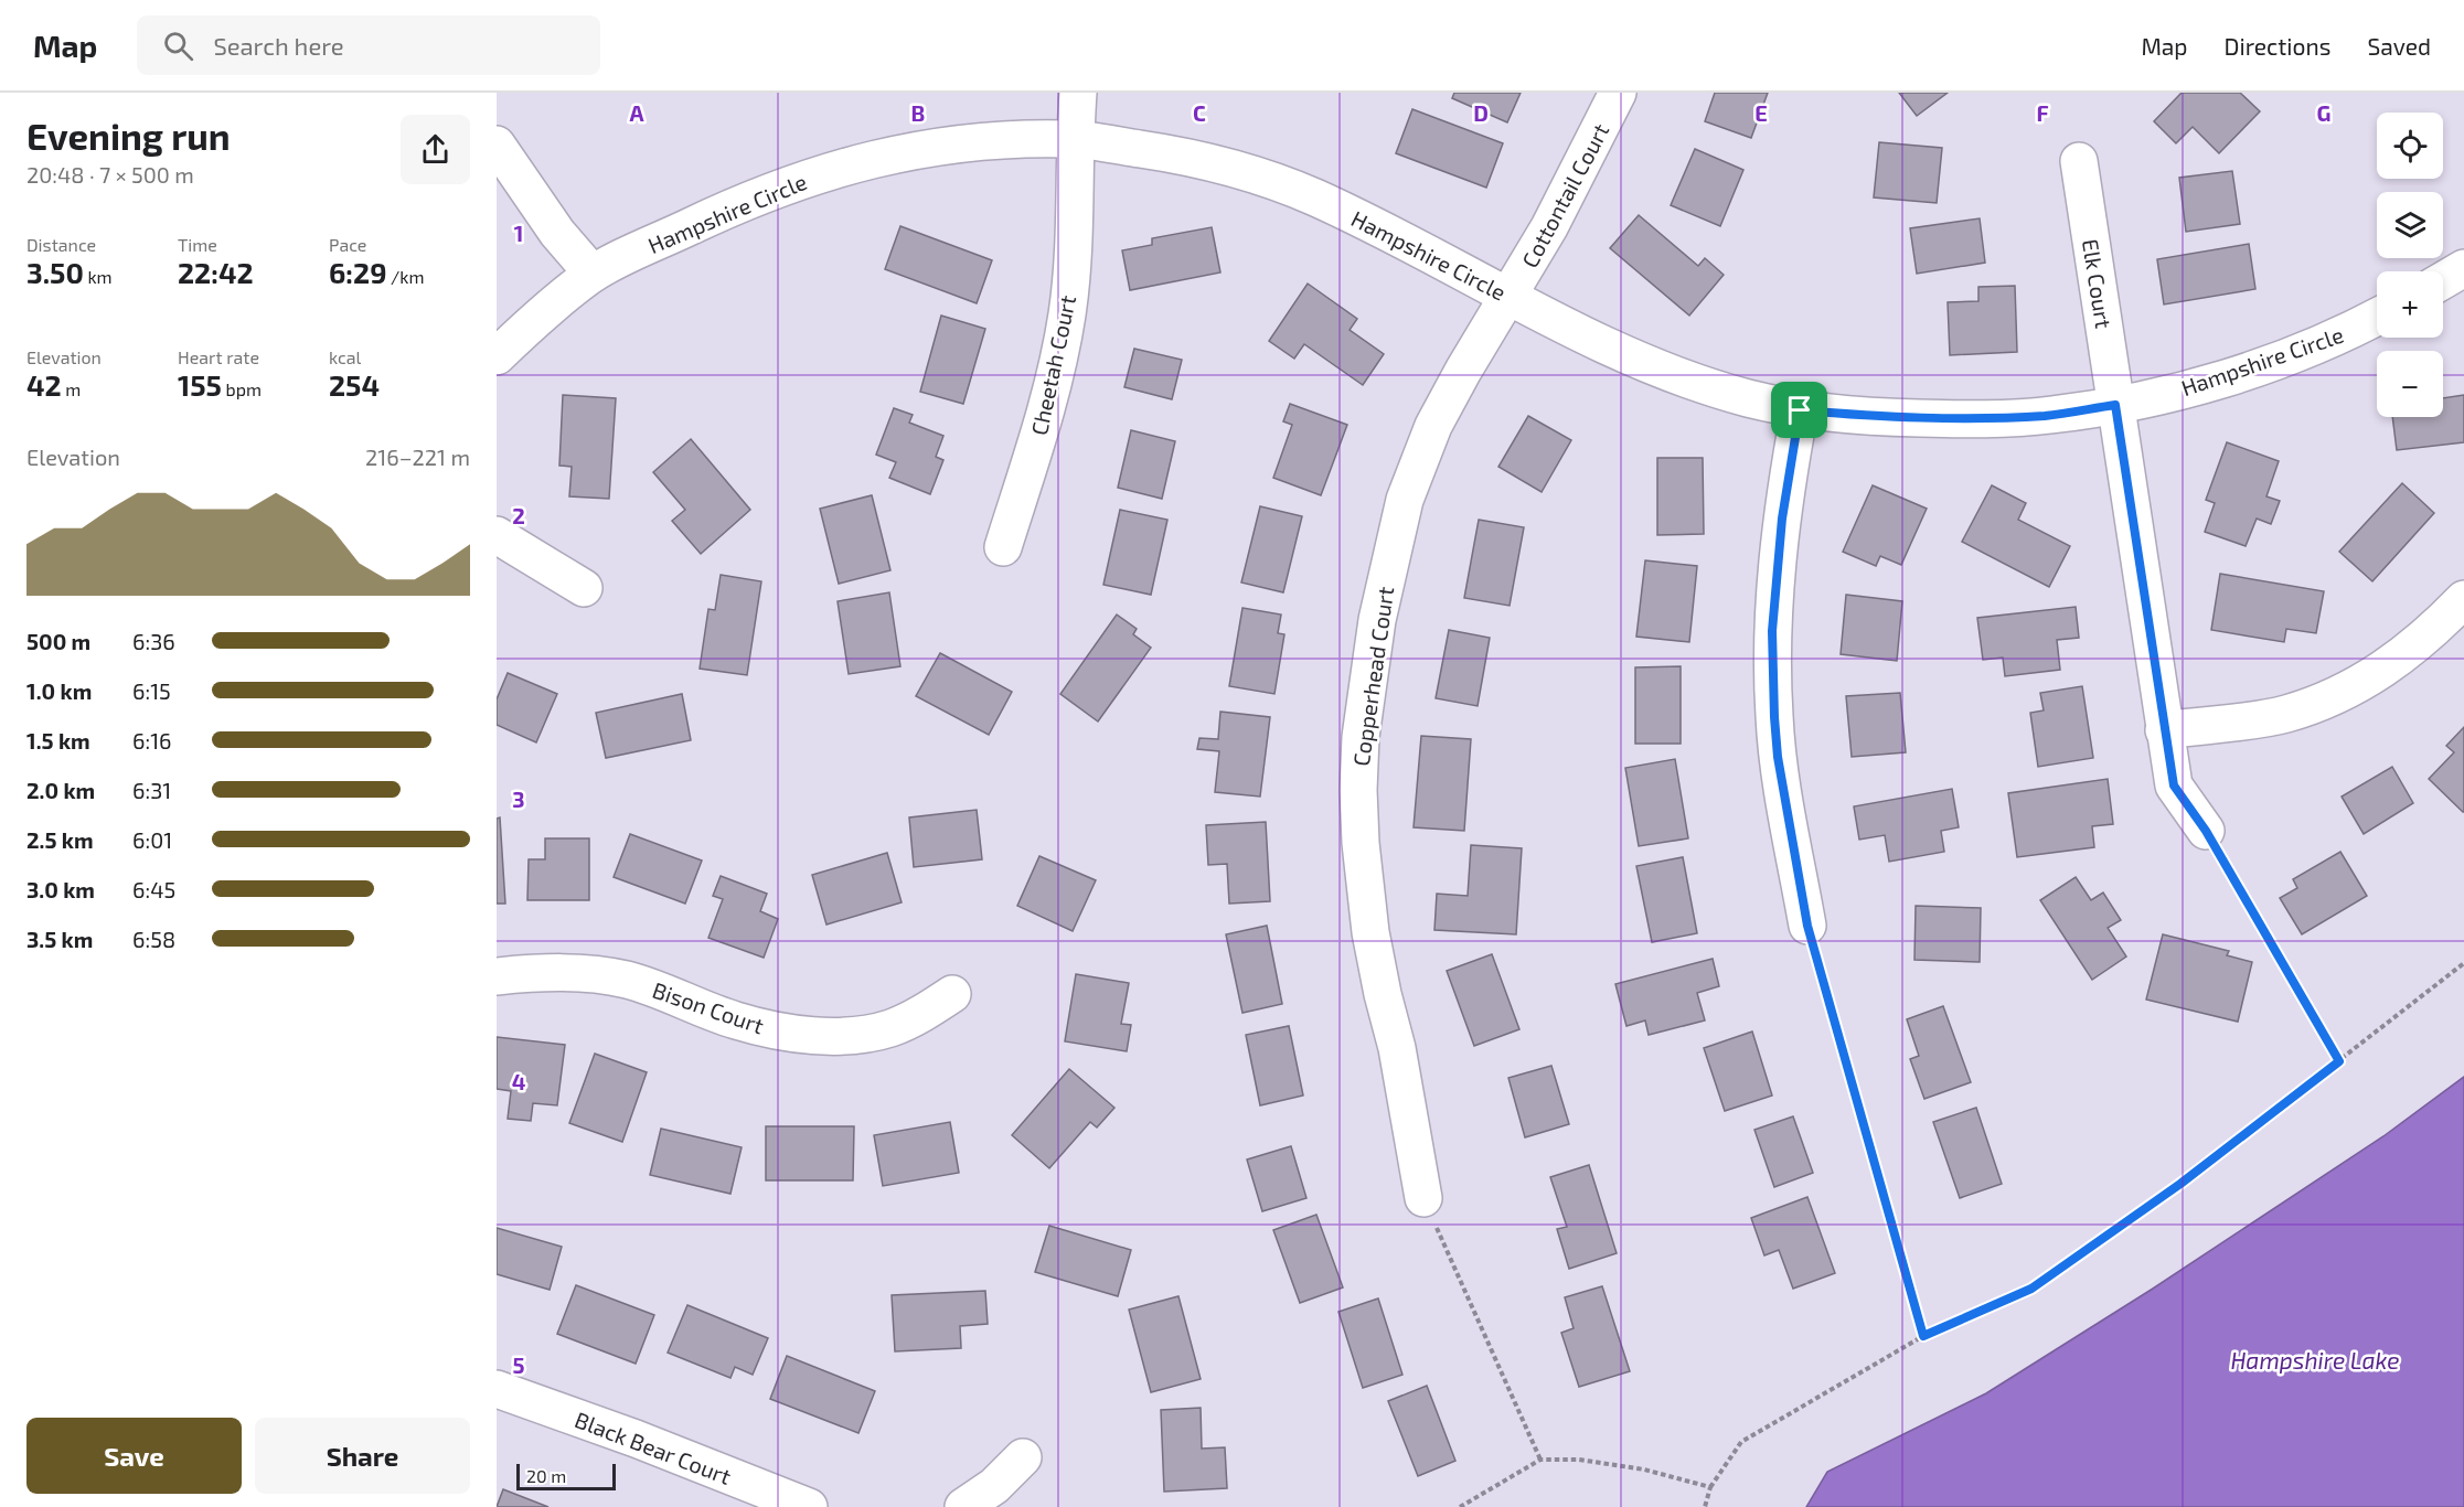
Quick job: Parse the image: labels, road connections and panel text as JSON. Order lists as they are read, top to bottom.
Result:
{
  "streets": {
    "street": [
      "Cottontail Court",
      "Hampshire Circle",
      "Elk Court",
      "Cheetah Court",
      "Copperhead Court",
      "Bison Court",
      "Black Bear Court"
    ]
  },
  "crossings": [
    ["Cottontail Court", "Hampshire Circle"],
    ["Cottontail Court", "Copperhead Court"],
    ["Hampshire Circle", "Elk Court"],
    ["Hampshire Circle", "Cheetah Court"],
    ["Hampshire Circle", "Copperhead Court"]
  ],
  "water": ["Hampshire Lake"],
  "scale_bar": "20 m",
  "page": {
    "header": "Map",
    "search": "Search here",
    "nav": ["Map", "Directions", "Saved"],
    "heading": ["Evening run", "20:48 · 7 × 500 m"],
    "map_buttons": ["+", "−"],
    "stats": [
      ["Distance", "3.50 km"],
      ["Time", "22:42"],
      ["Pace", "6:29 /km"],
      ["Elevation", "42 m"],
      ["Heart rate", "155 bpm"],
      ["kcal", "254"]
    ],
    "chart": ["Elevation", "216–221 m"],
    "list": [
      {
        "name": "500 m",
        "note": "6:36"
      },
      {
        "name": "1.0 km",
        "note": "6:15"
      },
      {
        "name": "1.5 km",
        "note": "6:16"
      },
      {
        "name": "2.0 km",
        "note": "6:31"
      },
      {
        "name": "2.5 km",
        "note": "6:01"
      },
      {
        "name": "3.0 km",
        "note": "6:45"
      },
      {
        "name": "3.5 km",
        "note": "6:58"
      }
    ],
    "buttons": ["Save", "Share"],
    "scale": "20 m"
  },
  "grid": {
    "columns": [
      "A",
      "B",
      "C",
      "D",
      "E",
      "F",
      "G"
    ],
    "rows": [
      "1",
      "2",
      "3",
      "4",
      "5"
    ]
  }
}
